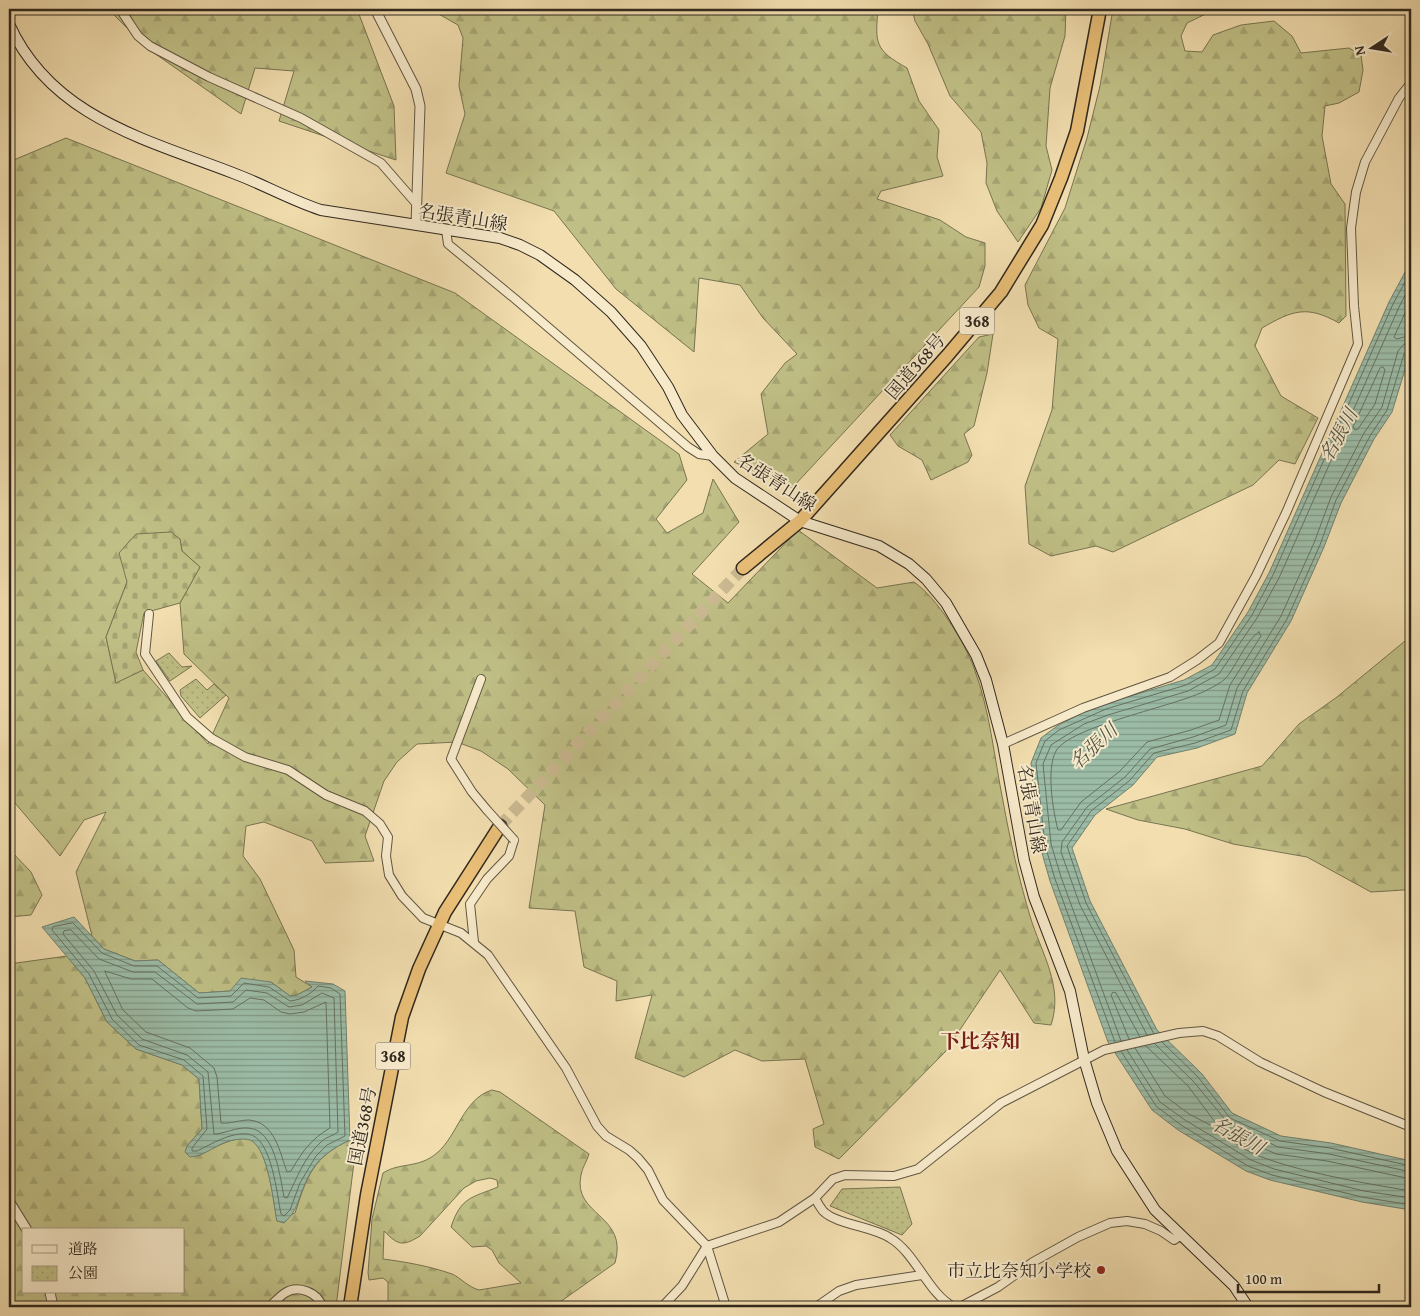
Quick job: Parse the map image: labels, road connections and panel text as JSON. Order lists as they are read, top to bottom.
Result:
{
  "streets": {
    "highway": ["368", "国道368号"],
    "main road": ["名張青山線"]
  },
  "crossings": [
    ["名張青山線", "国道368号"]
  ],
  "districts": ["下比奈知"],
  "water": ["名張川"],
  "places": ["市立比奈知小学校"],
  "legend": ["道路", "公園"],
  "scale_bar": "100 m",
  "north": "left"
}
